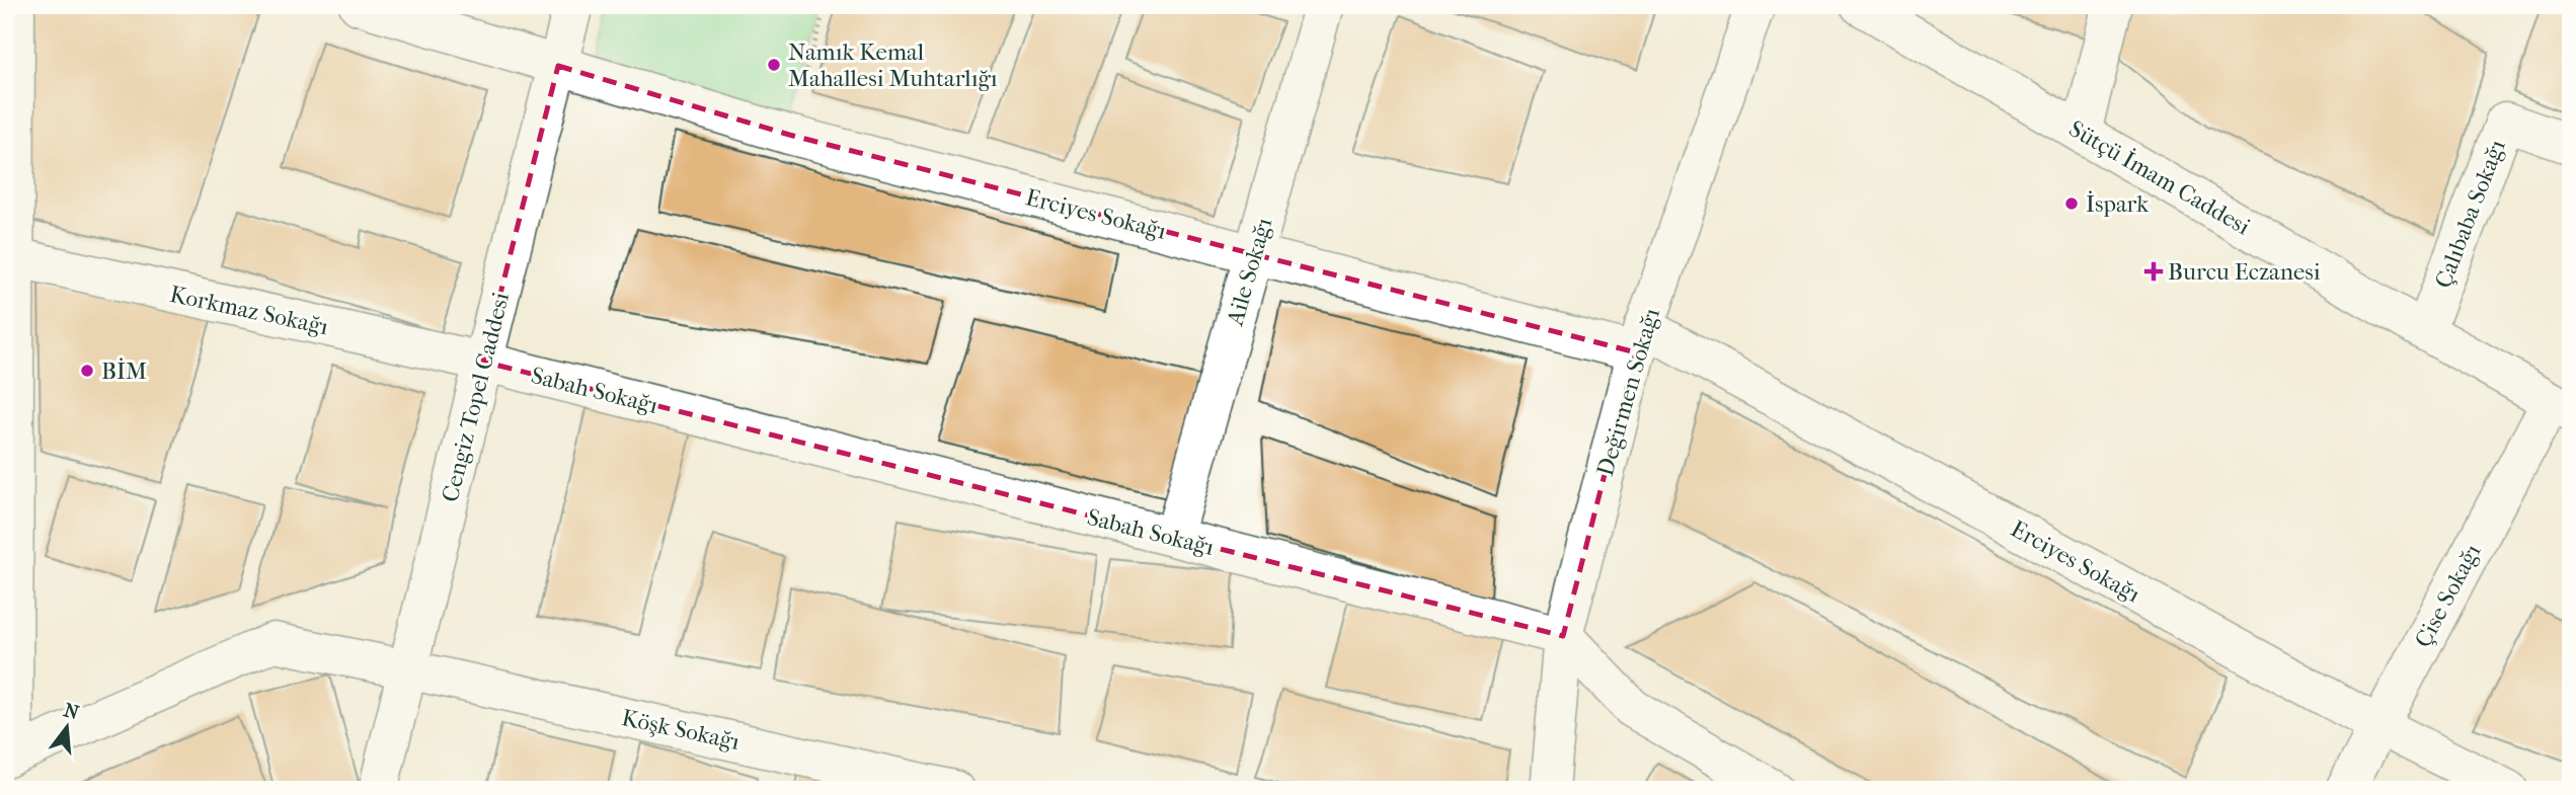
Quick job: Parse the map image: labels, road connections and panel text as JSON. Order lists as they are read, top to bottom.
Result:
{
  "streets": {
    "street": [
      "Sütçü İmam Caddesi",
      "Erciyes Sokağı",
      "Çalıbaba Sokağı",
      "Aile Sokağı",
      "Korkmaz Sokağı",
      "Sabah Sokağı",
      "Değirmen Sokağı",
      "Cengiz Topel Caddesi",
      "Çise Sokağı",
      "Köşk Sokağı"
    ]
  },
  "crossings": [
    ["Sütçü İmam Caddesi", "Çalıbaba Sokağı"],
    ["Sütçü İmam Caddesi", "Çise Sokağı"],
    ["Erciyes Sokağı", "Aile Sokağı"],
    ["Erciyes Sokağı", "Değirmen Sokağı"],
    ["Erciyes Sokağı", "Cengiz Topel Caddesi"],
    ["Erciyes Sokağı", "Çise Sokağı"],
    ["Aile Sokağı", "Sabah Sokağı"],
    ["Korkmaz Sokağı", "Sabah Sokağı"],
    ["Korkmaz Sokağı", "Cengiz Topel Caddesi"],
    ["Sabah Sokağı", "Değirmen Sokağı"],
    ["Sabah Sokağı", "Cengiz Topel Caddesi"],
    ["Cengiz Topel Caddesi", "Köşk Sokağı"]
  ],
  "places": {
    "other": ["Namık Kemal Mahallesi Muhtarlığı", "İspark", "BİM"],
    "health": ["Burcu Eczanesi"]
  },
  "north": "top"
}
